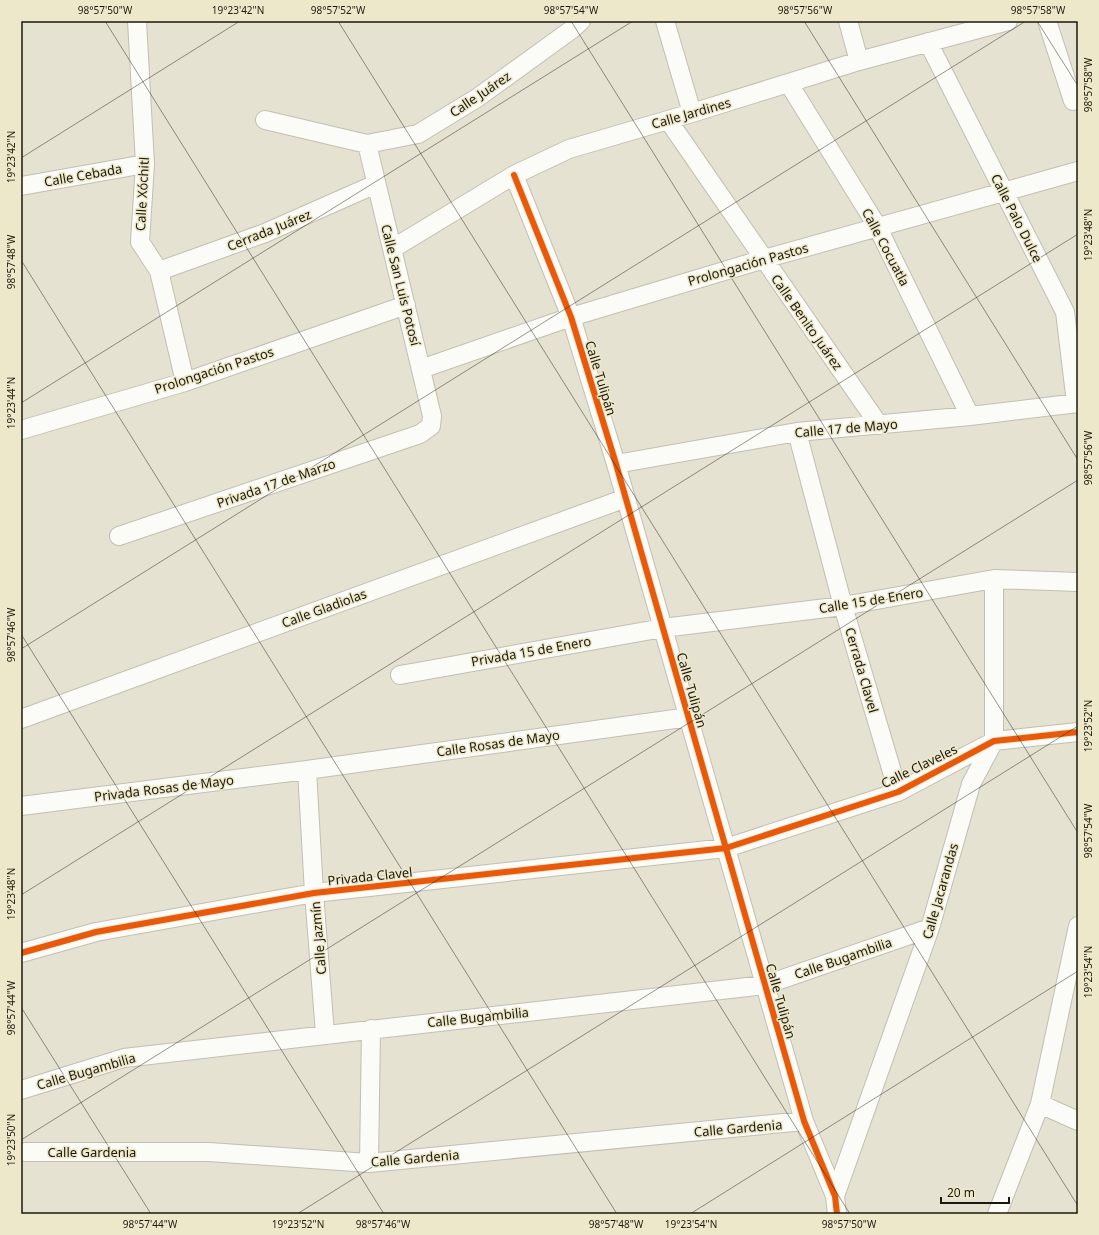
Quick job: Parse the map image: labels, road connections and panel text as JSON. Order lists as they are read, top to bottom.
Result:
{
  "streets": {
    "street": [
      "Calle Juárez",
      "Calle Jardines",
      "Calle Cebada",
      "Calle Xóchitl",
      "Calle Palo Dulce",
      "Cerrada Juárez",
      "Calle Cocuatla",
      "Prolongación Pastos",
      "Calle San Luis Potosí",
      "Calle Benito Juárez",
      "Calle Tulipán",
      "Calle 17 de Mayo",
      "Privada 17 de Marzo",
      "Calle 15 de Enero",
      "Calle Gladiolas",
      "Privada 15 de Enero",
      "Cerrada Clavel",
      "Calle Rosas de Mayo",
      "Calle Claveles",
      "Privada Rosas de Mayo",
      "Privada Clavel",
      "Calle Jacarandas",
      "Calle Jazmín",
      "Calle Bugambilia",
      "Calle Gardenia"
    ]
  },
  "crossings": [
    ["Calle Juárez", "Calle San Luis Potosí"],
    ["Calle Jardines", "Calle Palo Dulce"],
    ["Calle Jardines", "Calle Cocuatla"],
    ["Calle Jardines", "Calle San Luis Potosí"],
    ["Calle Jardines", "Calle Benito Juárez"],
    ["Calle Jardines", "Calle Tulipán"],
    ["Calle Cebada", "Calle Xóchitl"],
    ["Calle Xóchitl", "Cerrada Juárez"],
    ["Calle Xóchitl", "Prolongación Pastos"],
    ["Calle Palo Dulce", "Prolongación Pastos"],
    ["Calle Palo Dulce", "Calle 17 de Mayo"],
    ["Cerrada Juárez", "Calle San Luis Potosí"],
    ["Calle Cocuatla", "Prolongación Pastos"],
    ["Calle Cocuatla", "Calle 17 de Mayo"],
    ["Prolongación Pastos", "Calle San Luis Potosí"],
    ["Prolongación Pastos", "Calle Benito Juárez"],
    ["Prolongación Pastos", "Calle Tulipán"],
    ["Calle San Luis Potosí", "Privada 17 de Marzo"],
    ["Calle Benito Juárez", "Calle 17 de Mayo"],
    ["Calle Tulipán", "Calle 17 de Mayo"],
    ["Calle Tulipán", "Calle 15 de Enero"],
    ["Calle Tulipán", "Calle Gladiolas"],
    ["Calle Tulipán", "Privada 15 de Enero"],
    ["Calle Tulipán", "Calle Rosas de Mayo"],
    ["Calle Tulipán", "Calle Claveles"],
    ["Calle Tulipán", "Privada Clavel"],
    ["Calle Tulipán", "Calle Jacarandas"],
    ["Calle Tulipán", "Calle Bugambilia"],
    ["Calle Tulipán", "Calle Gardenia"],
    ["Calle 17 de Mayo", "Cerrada Clavel"],
    ["Calle 15 de Enero", "Privada 15 de Enero"],
    ["Calle 15 de Enero", "Cerrada Clavel"],
    ["Calle 15 de Enero", "Calle Jacarandas"],
    ["Cerrada Clavel", "Calle Claveles"],
    ["Calle Rosas de Mayo", "Privada Rosas de Mayo"],
    ["Calle Rosas de Mayo", "Calle Jazmín"],
    ["Calle Claveles", "Privada Clavel"],
    ["Calle Claveles", "Calle Jacarandas"],
    ["Privada Rosas de Mayo", "Calle Jazmín"],
    ["Privada Clavel", "Calle Jazmín"],
    ["Calle Jacarandas", "Calle Bugambilia"],
    ["Calle Jazmín", "Calle Bugambilia"]
  ],
  "scale_bar": "20 m",
  "coordinates": [
    "98°57'50\"W",
    "19°23'42\"N",
    "98°57'52\"W",
    "98°57'54\"W",
    "98°57'56\"W",
    "98°57'58\"W",
    "19°23'48\"N",
    "98°57'48\"W",
    "19°23'44\"N",
    "98°57'46\"W",
    "19°23'52\"N",
    "19°23'54\"N",
    "98°57'44\"W",
    "19°23'50\"N"
  ]
}
